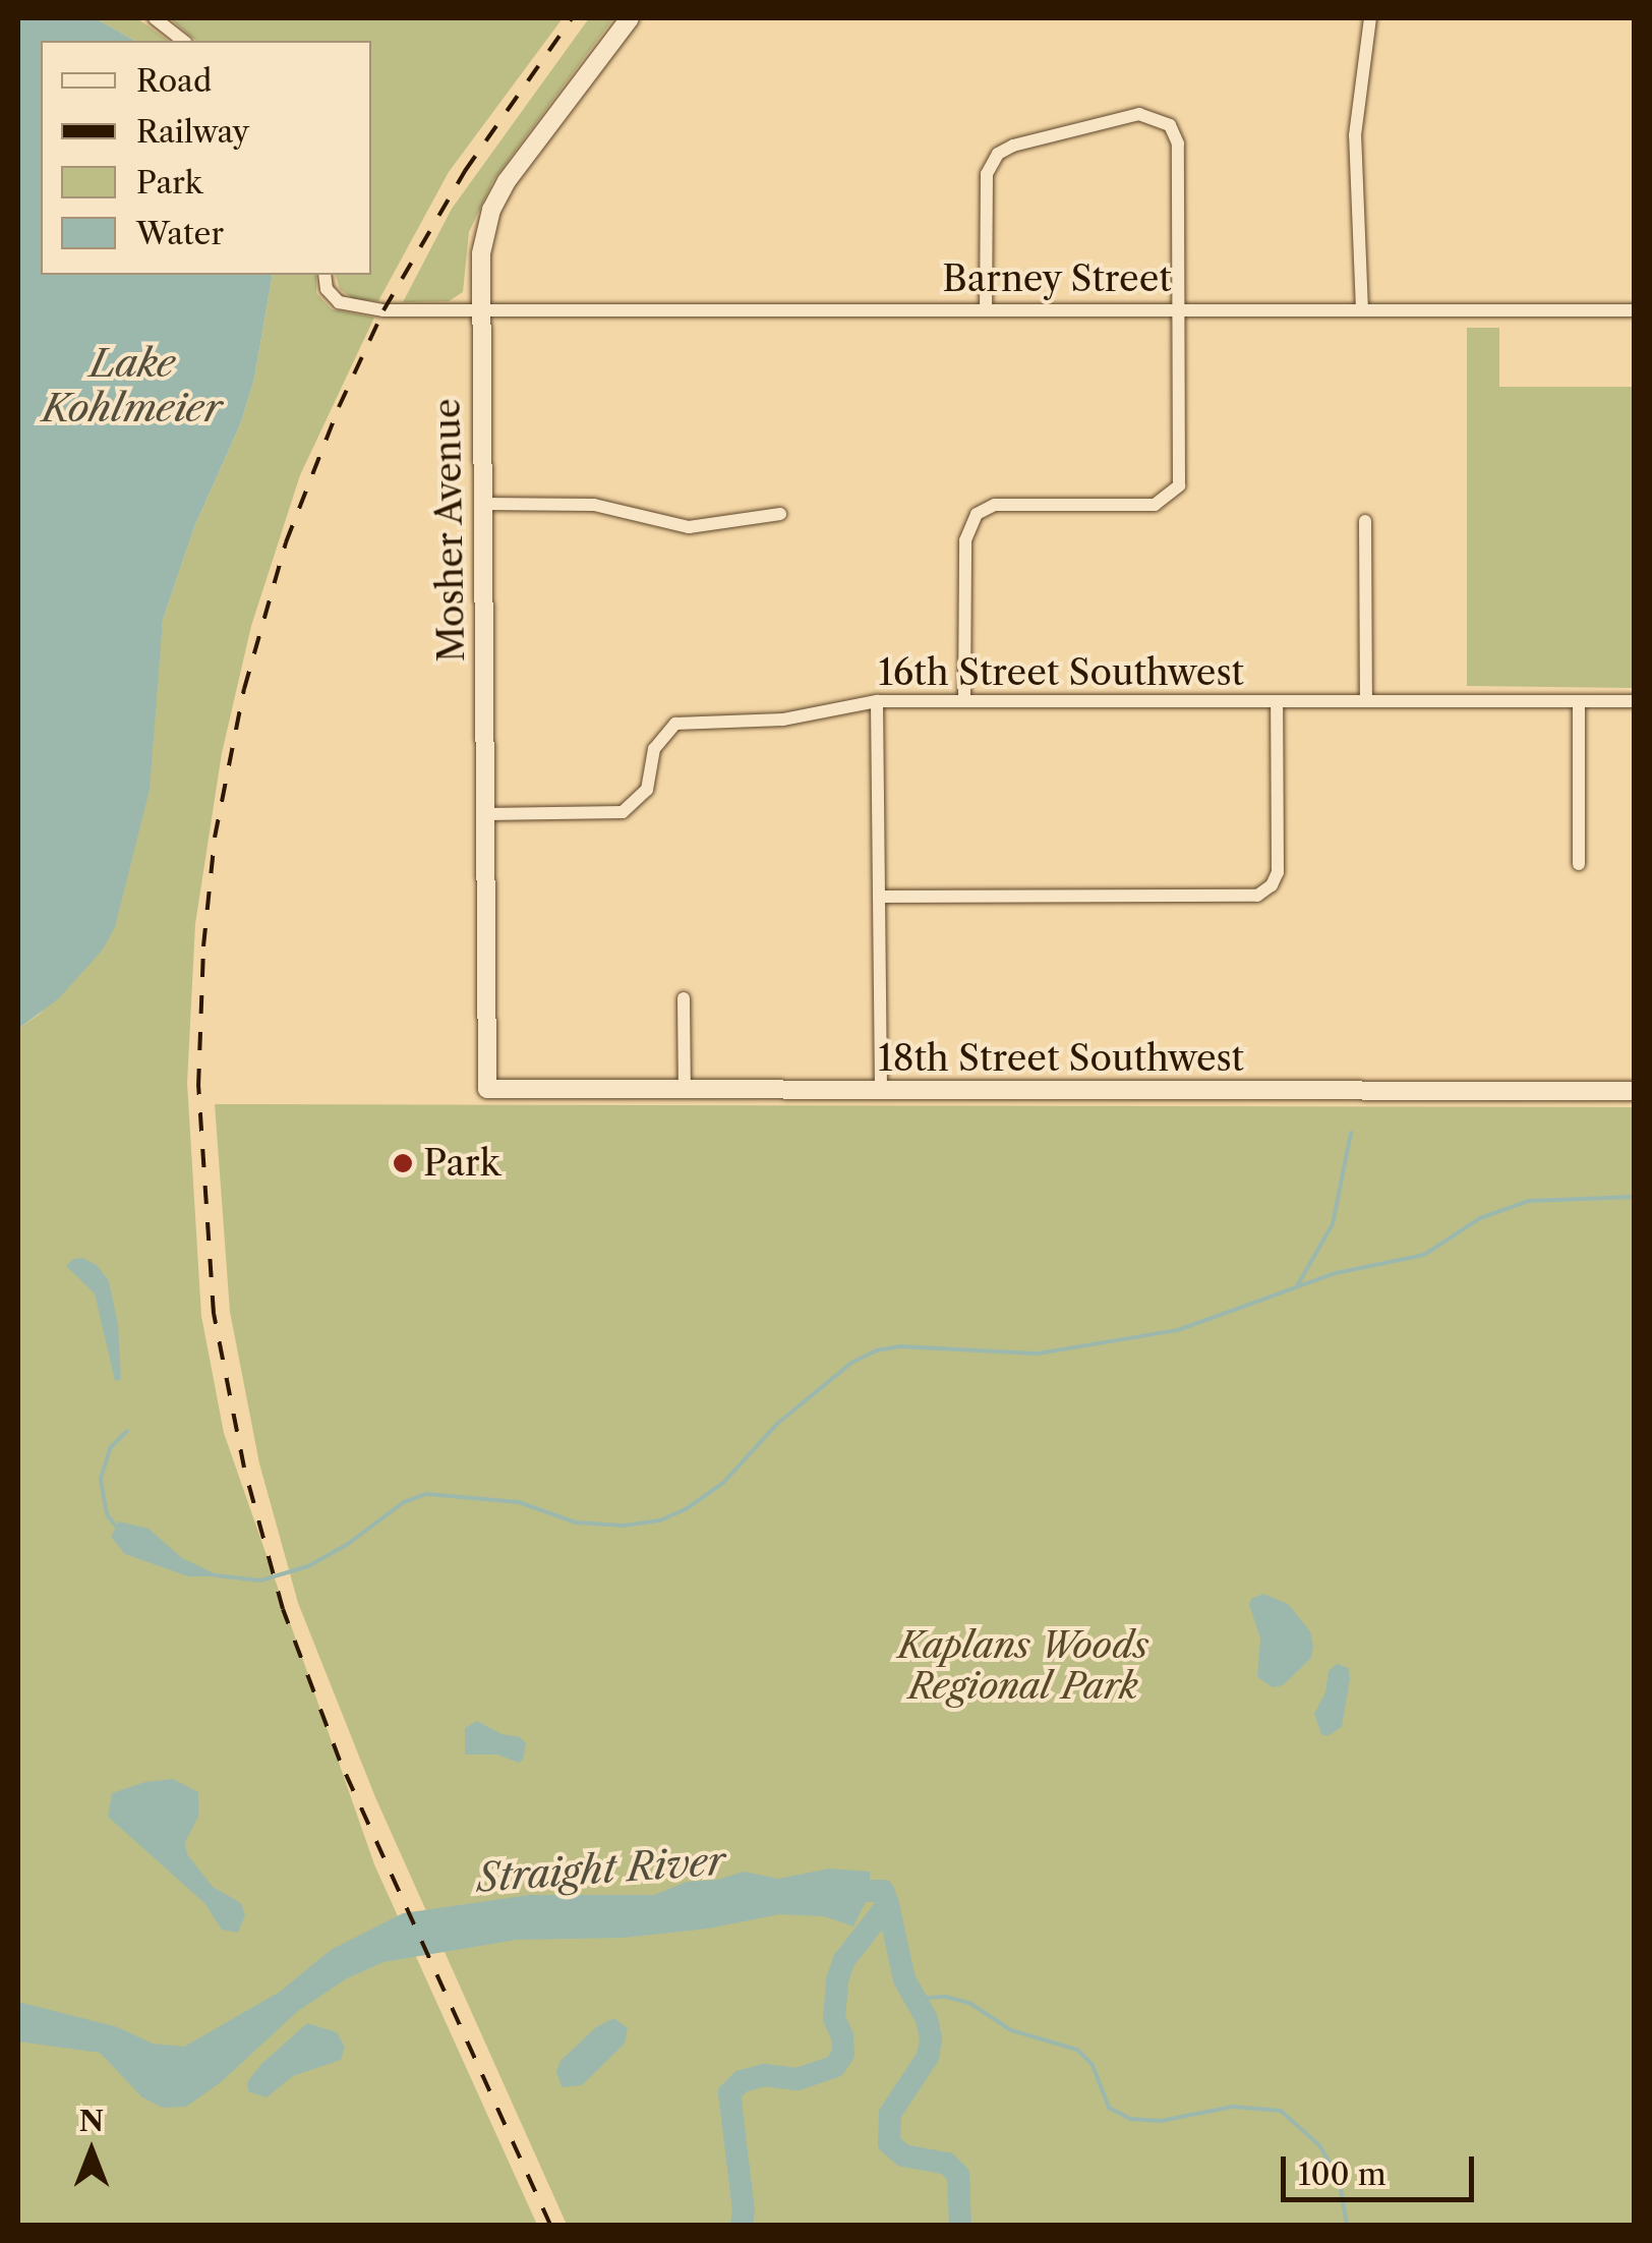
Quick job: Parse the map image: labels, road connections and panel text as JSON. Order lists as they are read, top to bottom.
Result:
{
  "streets": {
    "street": [
      "Barney Street",
      "Mosher Avenue",
      "16th Street Southwest",
      "18th Street Southwest"
    ]
  },
  "crossings": [
    ["Barney Street", "Mosher Avenue"],
    ["Mosher Avenue", "16th Street Southwest"],
    ["Mosher Avenue", "18th Street Southwest"]
  ],
  "water": ["Lake Kohlmeier", "Straight River"],
  "parks": ["Kaplans Woods Regional Park"],
  "places": ["Park"],
  "legend": [
    "Road",
    "Railway",
    "Park",
    "Water"
  ],
  "scale_bar": "100 m",
  "north": "top"
}
